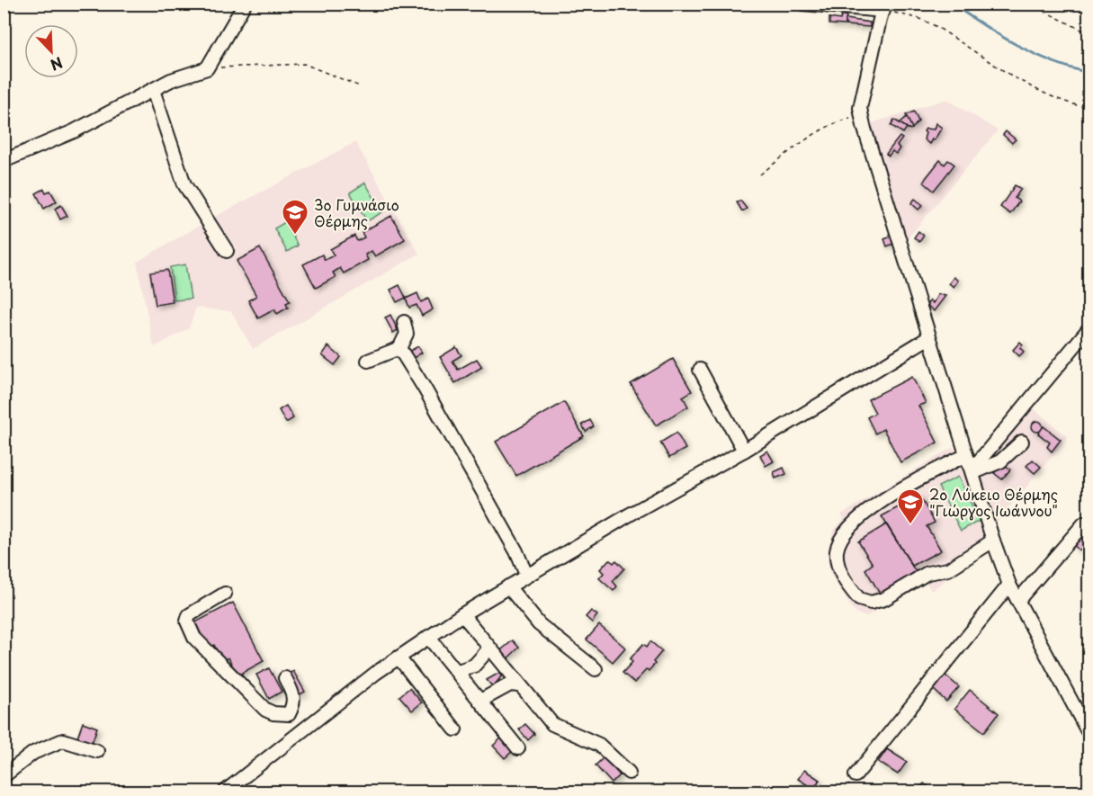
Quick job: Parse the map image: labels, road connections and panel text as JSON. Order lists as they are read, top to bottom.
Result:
{
  "places": {
    "school or university": ["3ο Γυμνάσιο Θέρμης", "2ο Λύκειο Θέρμης \"Γιώργος Ιωάννου\""]
  },
  "north": "bottom right"
}
